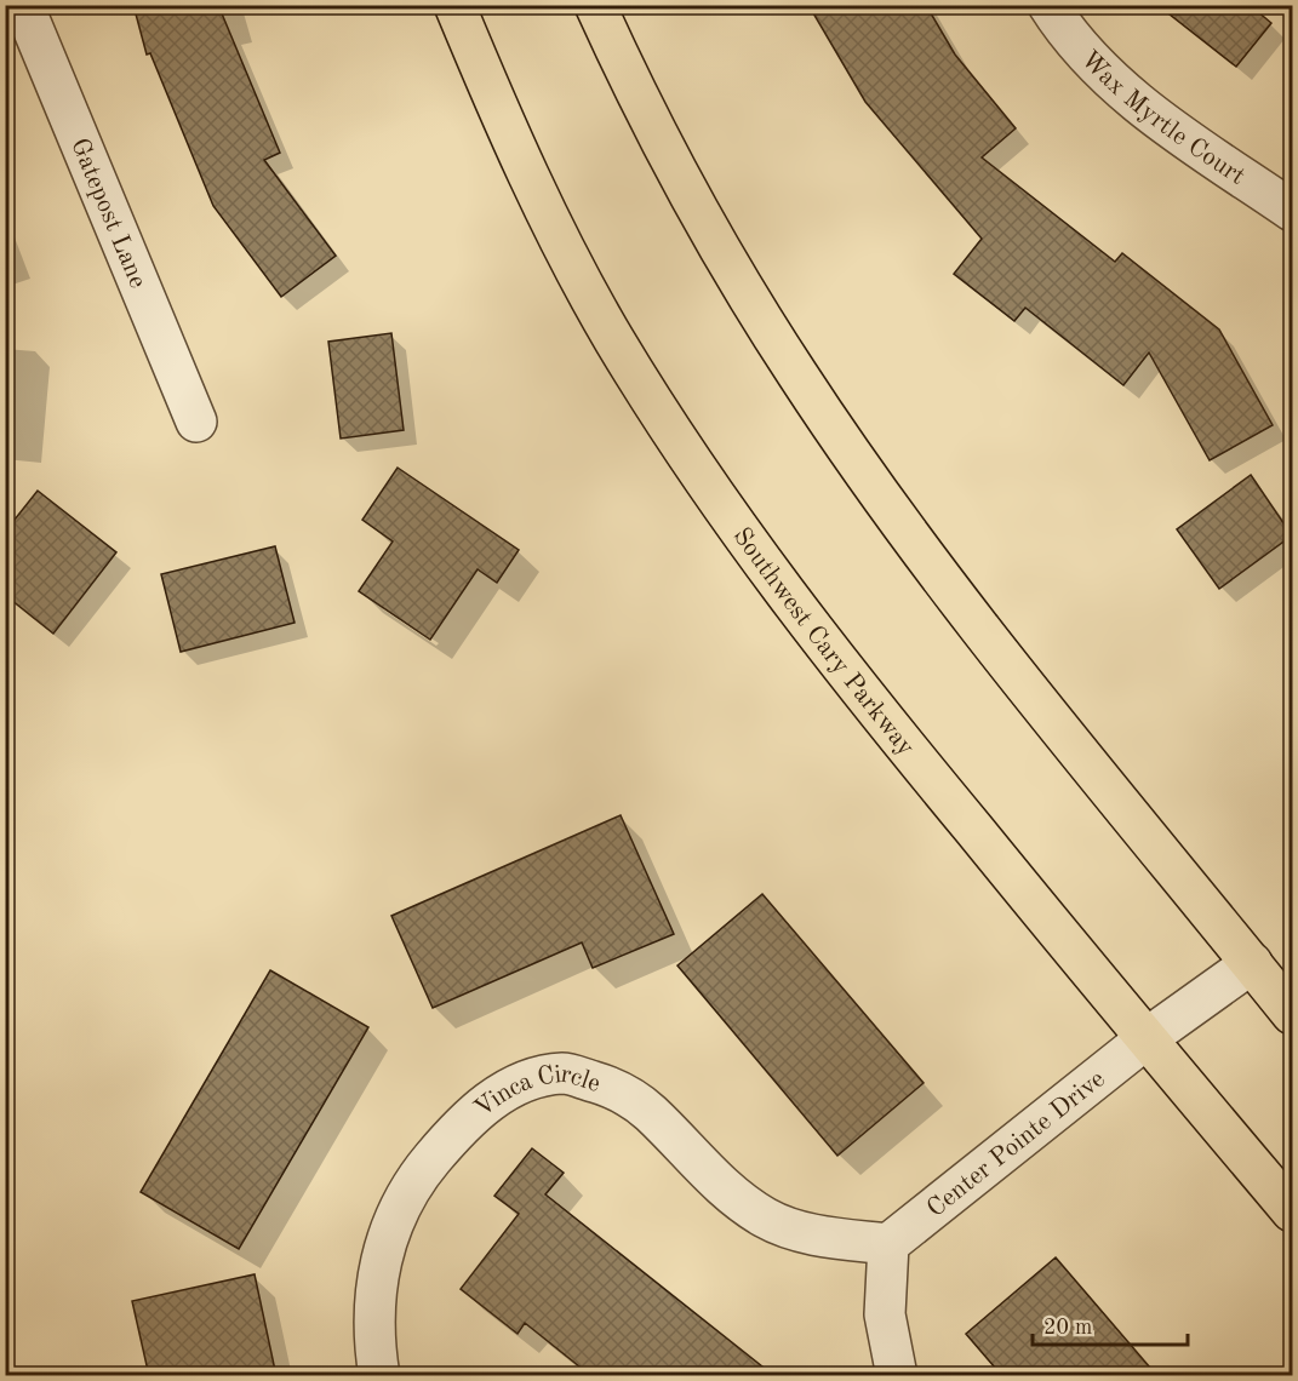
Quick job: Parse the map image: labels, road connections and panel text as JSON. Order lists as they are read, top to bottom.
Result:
{
  "streets": {
    "main road": ["Southwest Cary Parkway"],
    "street": [
      "Wax Myrtle Court",
      "Gatepost Lane",
      "Vinca Circle",
      "Center Pointe Drive"
    ]
  },
  "crossings": [
    ["Southwest Cary Parkway", "Center Pointe Drive"],
    ["Vinca Circle", "Center Pointe Drive"]
  ],
  "scale_bar": "20 m"
}
